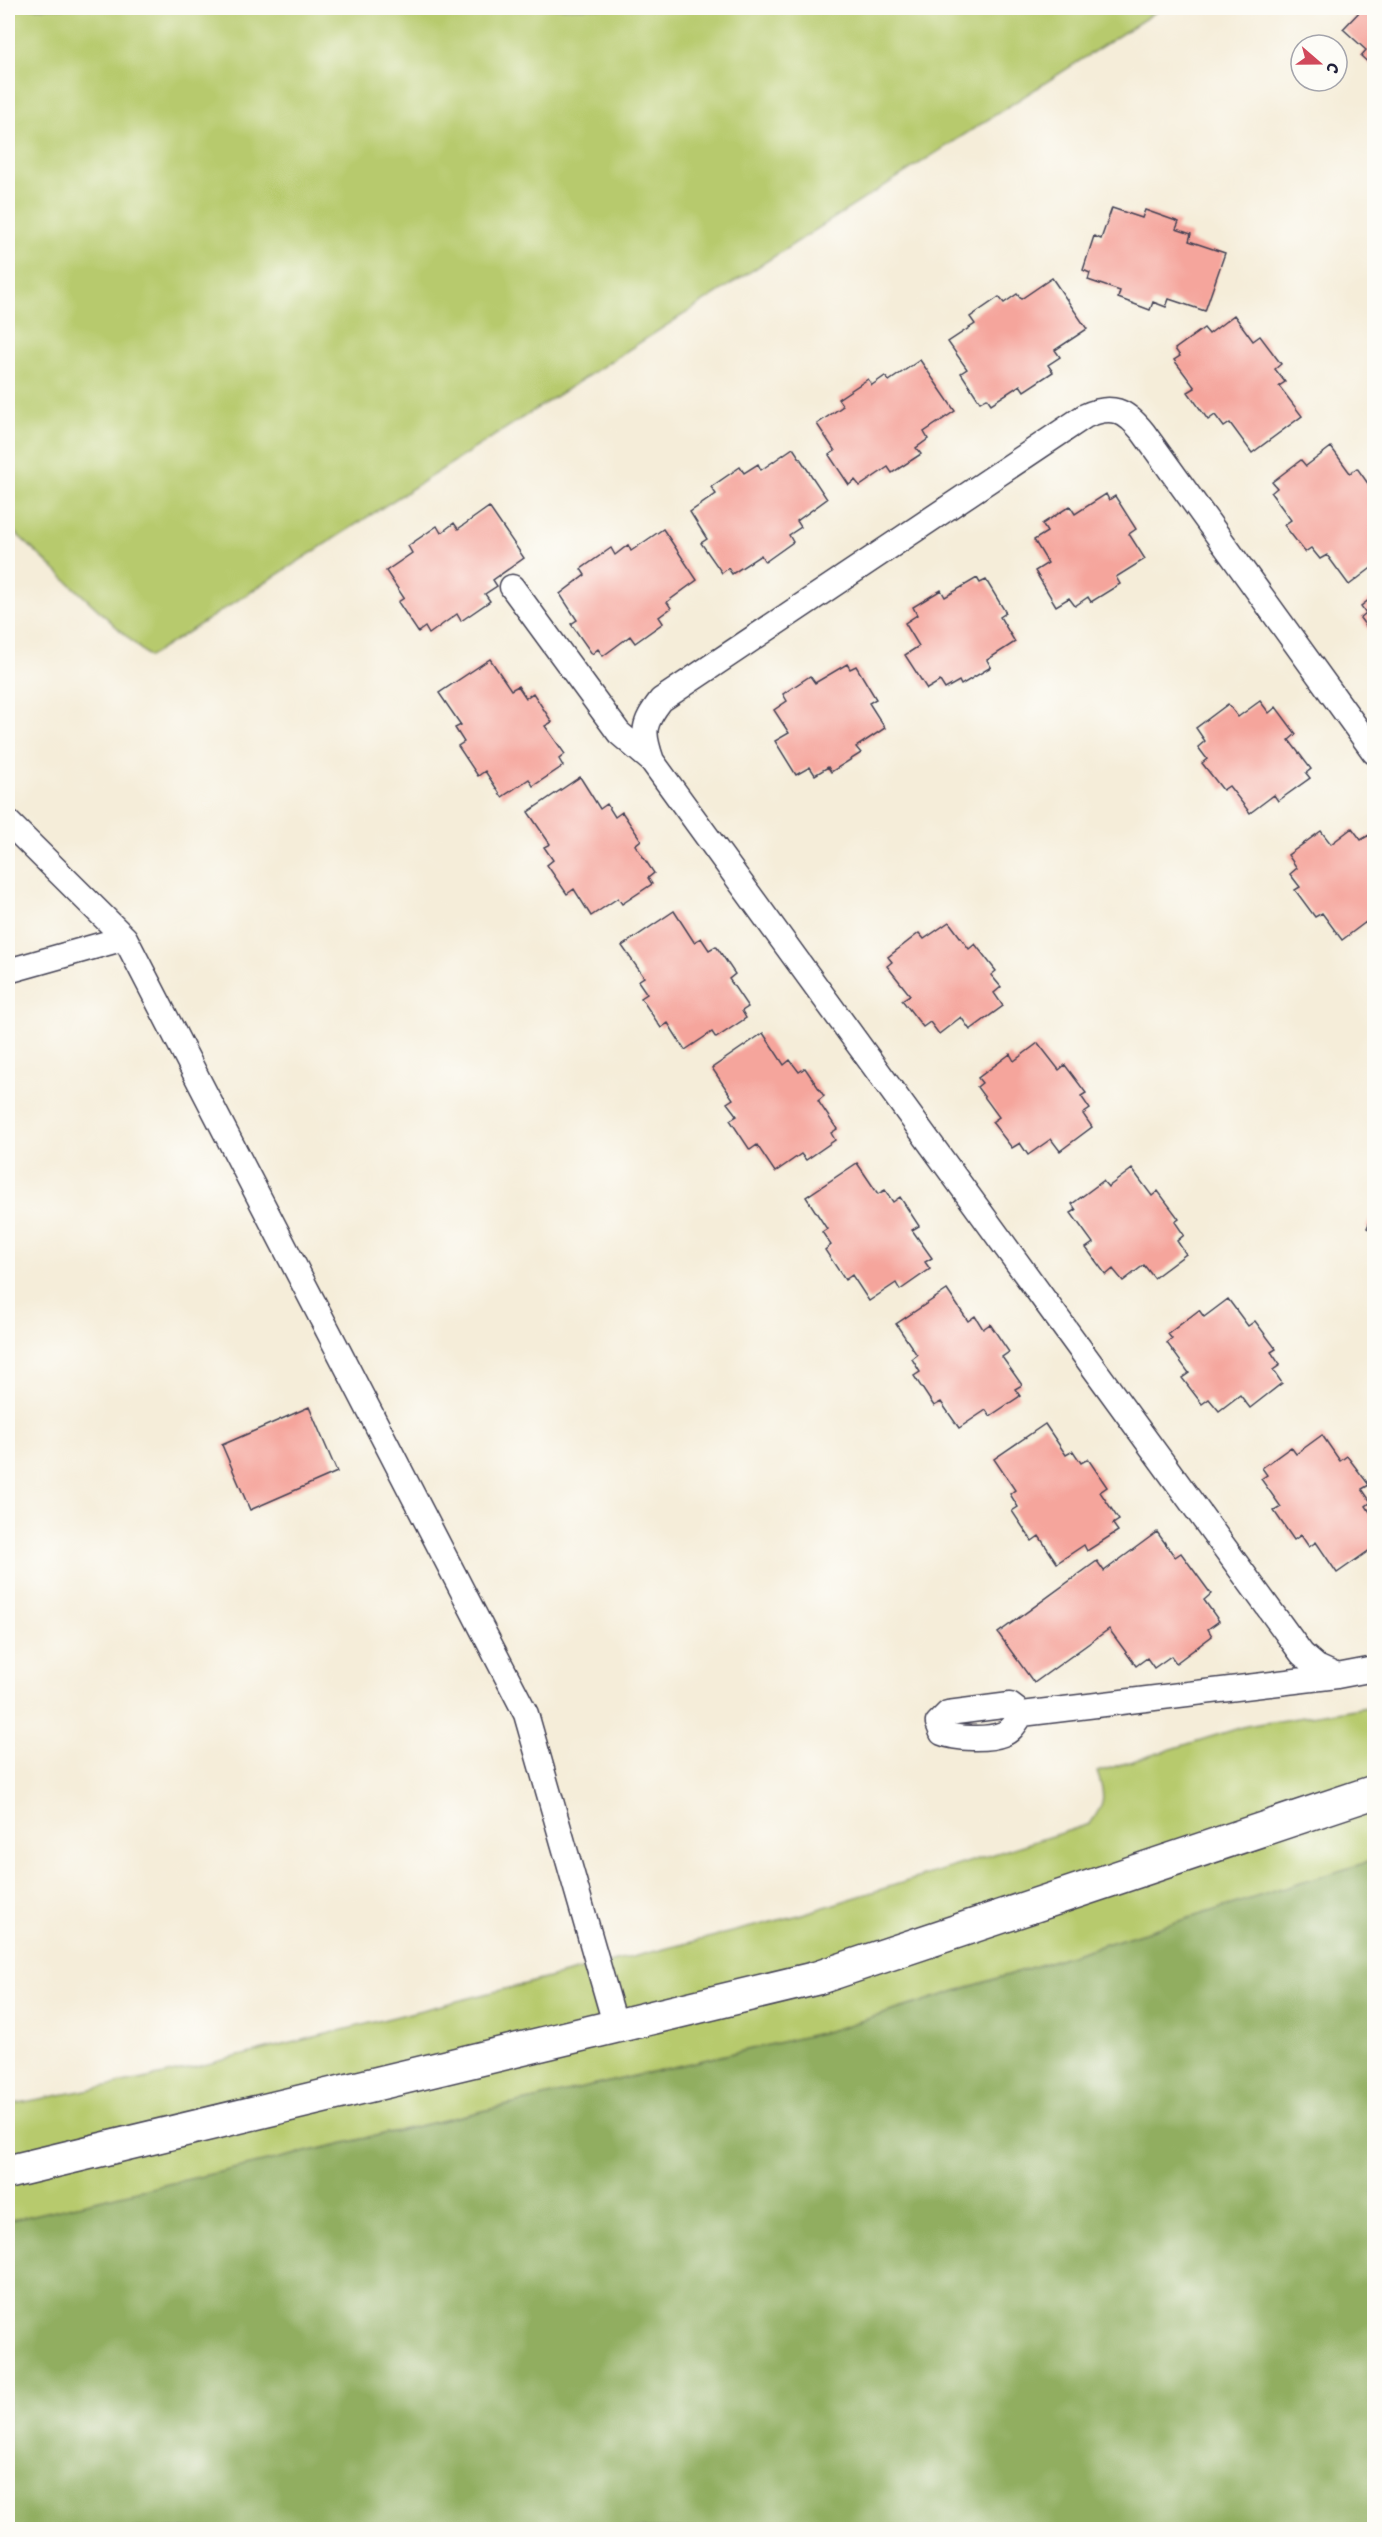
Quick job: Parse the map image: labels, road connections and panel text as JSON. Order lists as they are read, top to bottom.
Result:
{
  "north": "right"
}
